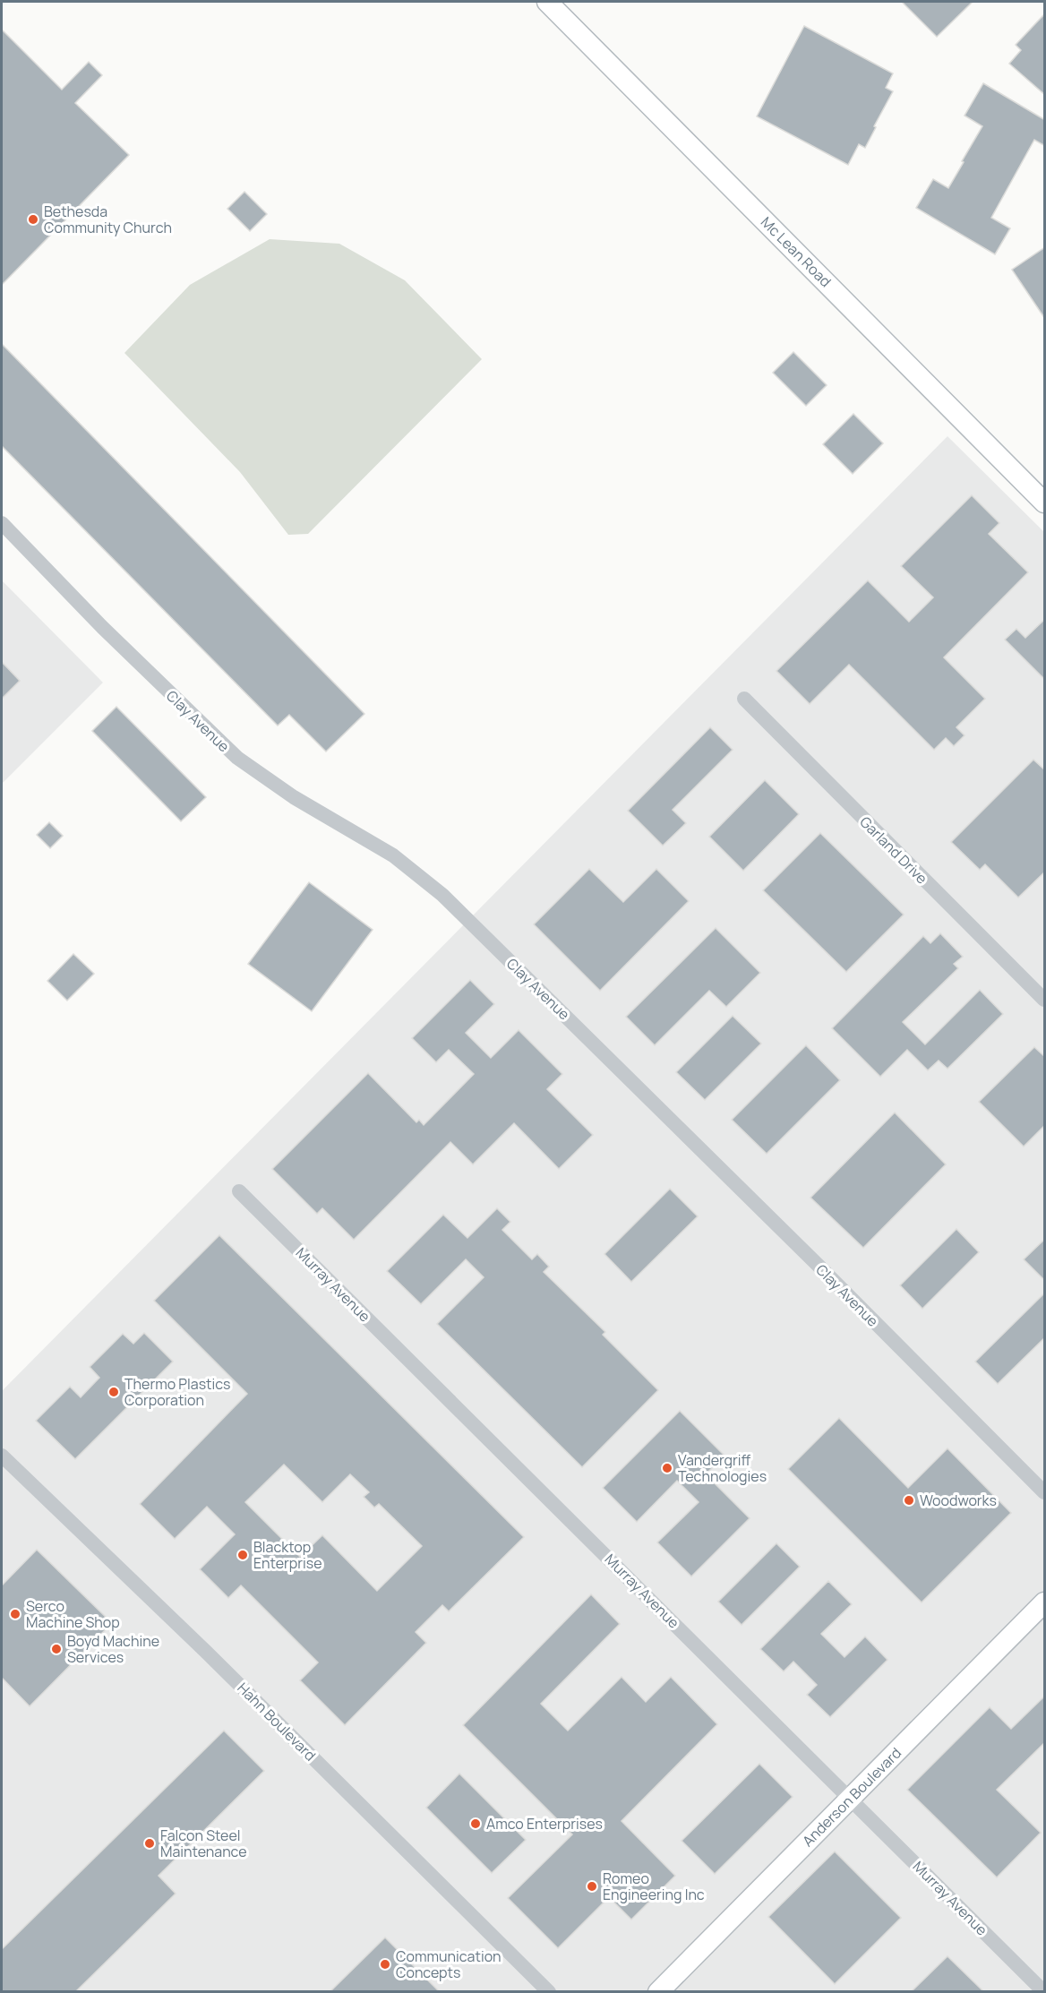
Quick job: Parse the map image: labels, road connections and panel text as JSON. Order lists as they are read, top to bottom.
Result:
{
  "streets": {
    "main road": ["Mc Lean Road", "Anderson Boulevard"],
    "street": [
      "Clay Avenue",
      "Garland Drive",
      "Murray Avenue",
      "Hahn Boulevard"
    ]
  },
  "crossings": [
    ["Murray Avenue", "Anderson Boulevard"]
  ],
  "places": [
    "Bethesda Community Church",
    "Thermo Plastics Corporation",
    "Vandergriff Technologies",
    "Woodworks",
    "Blacktop Enterprise",
    "Serco Machine Shop",
    "Boyd Machine Services",
    "Amco Enterprises",
    "Falcon Steel Maintenance",
    "Romeo Engineering Inc",
    "Communication Concepts"
  ]
}
